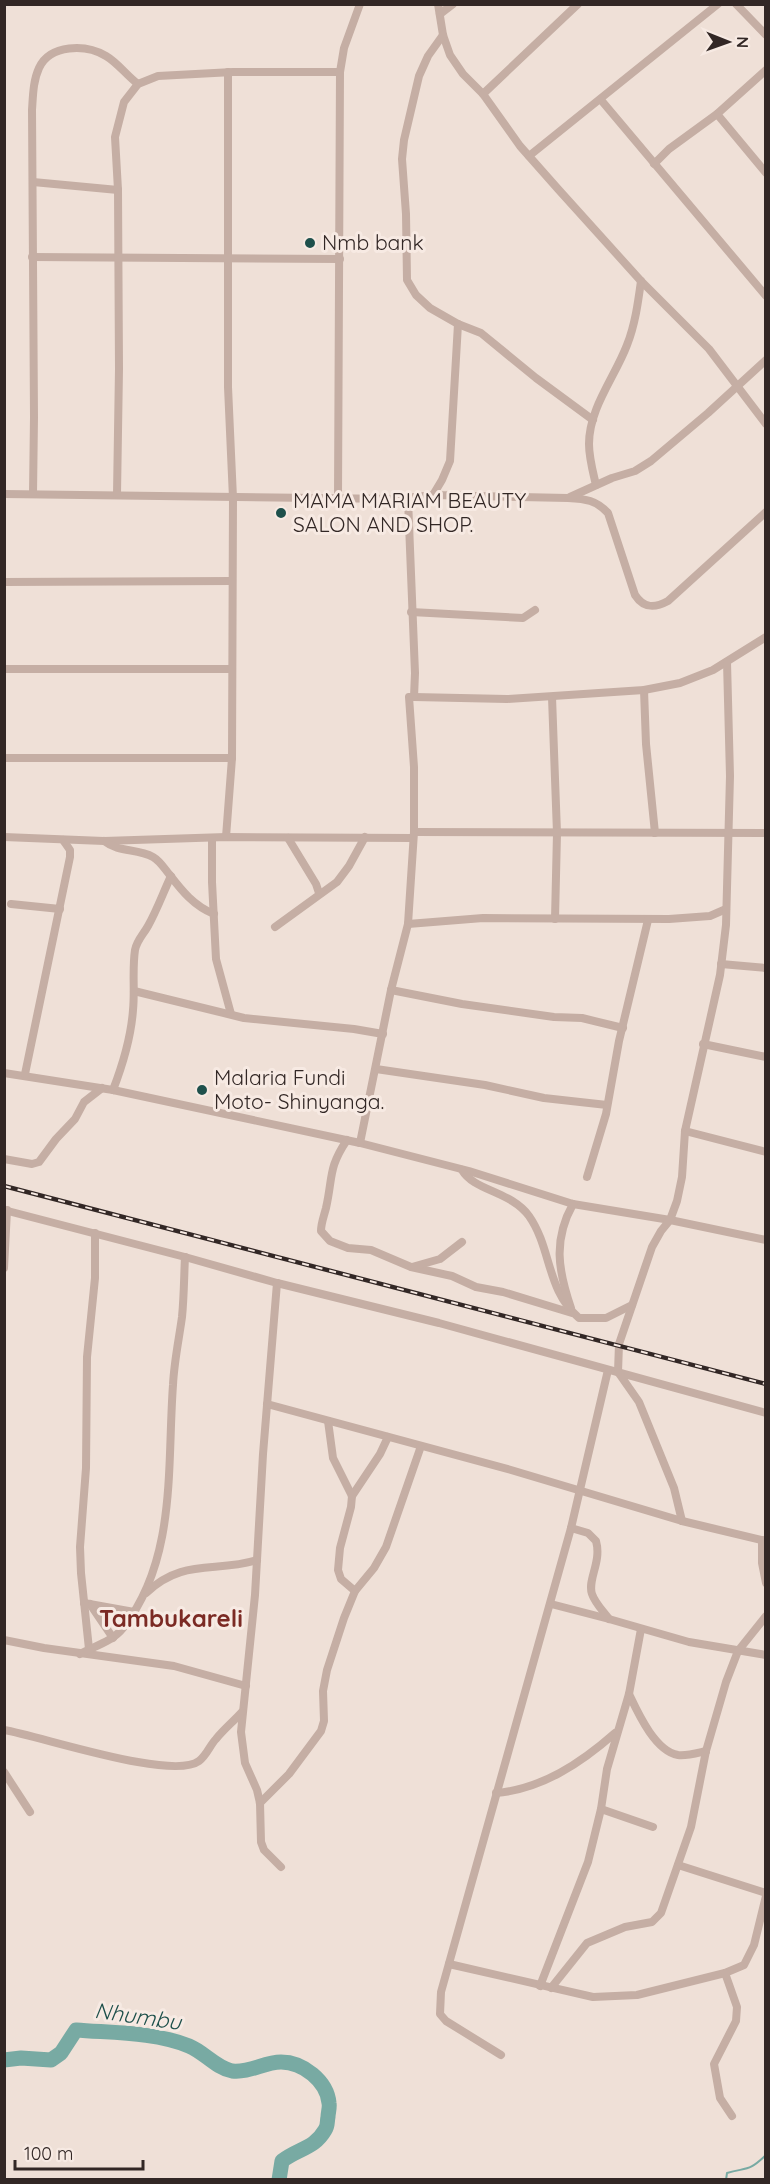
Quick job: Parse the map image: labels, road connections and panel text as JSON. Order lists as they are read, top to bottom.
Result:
{
  "districts": ["Tambukareli"],
  "water": ["Nhumbu"],
  "places": ["Nmb bank", "MAMA MARIAM BEAUTY SALON AND SHOP.", "Malaria Fundi Moto- Shinyanga."],
  "scale_bar": "100 m",
  "north": "right"
}
